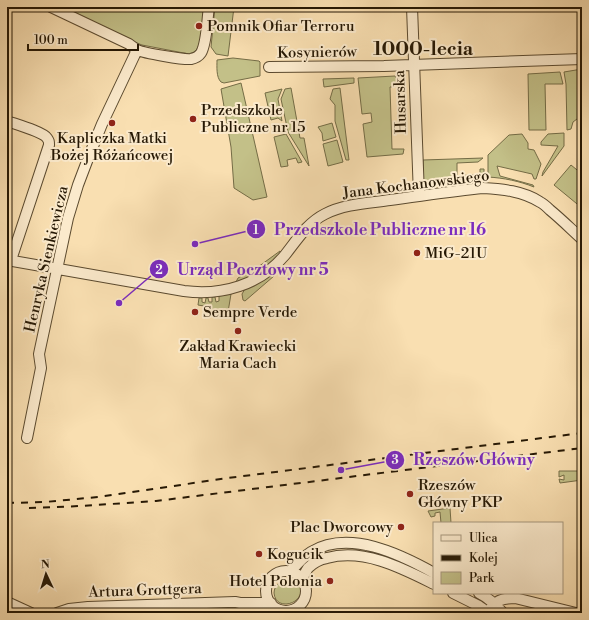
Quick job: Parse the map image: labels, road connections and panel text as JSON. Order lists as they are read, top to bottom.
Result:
{
  "streets": {
    "street": [
      "Kosynierów",
      "Husarska",
      "Jana Kochanowskiego",
      "Henryka Sienkiewicza",
      "Artura Grottgera"
    ]
  },
  "crossings": [
    ["Kosynierów", "Husarska"],
    ["Husarska", "Jana Kochanowskiego"],
    ["Jana Kochanowskiego", "Henryka Sienkiewicza"]
  ],
  "districts": ["1000-lecia"],
  "places": [
    "Pomnik Ofiar Terroru",
    "Przedszkole Publiczne nr 15",
    "Kapliczka Matki Bożej Różańcowej",
    "Przedszkole Publiczne nr 16",
    "MiG-21U",
    "Urząd Pocztowy nr 5",
    "Sempre Verde",
    "Zakład Krawiecki Maria Cach",
    "Rzeszów Główny",
    "Rzeszów Główny PKP",
    "Plac Dworcowy",
    "Kogucik",
    "Hotel Polonia"
  ],
  "legend": ["Ulica", "Kolej", "Park"],
  "scale_bar": "100 m",
  "north": "top"
}
